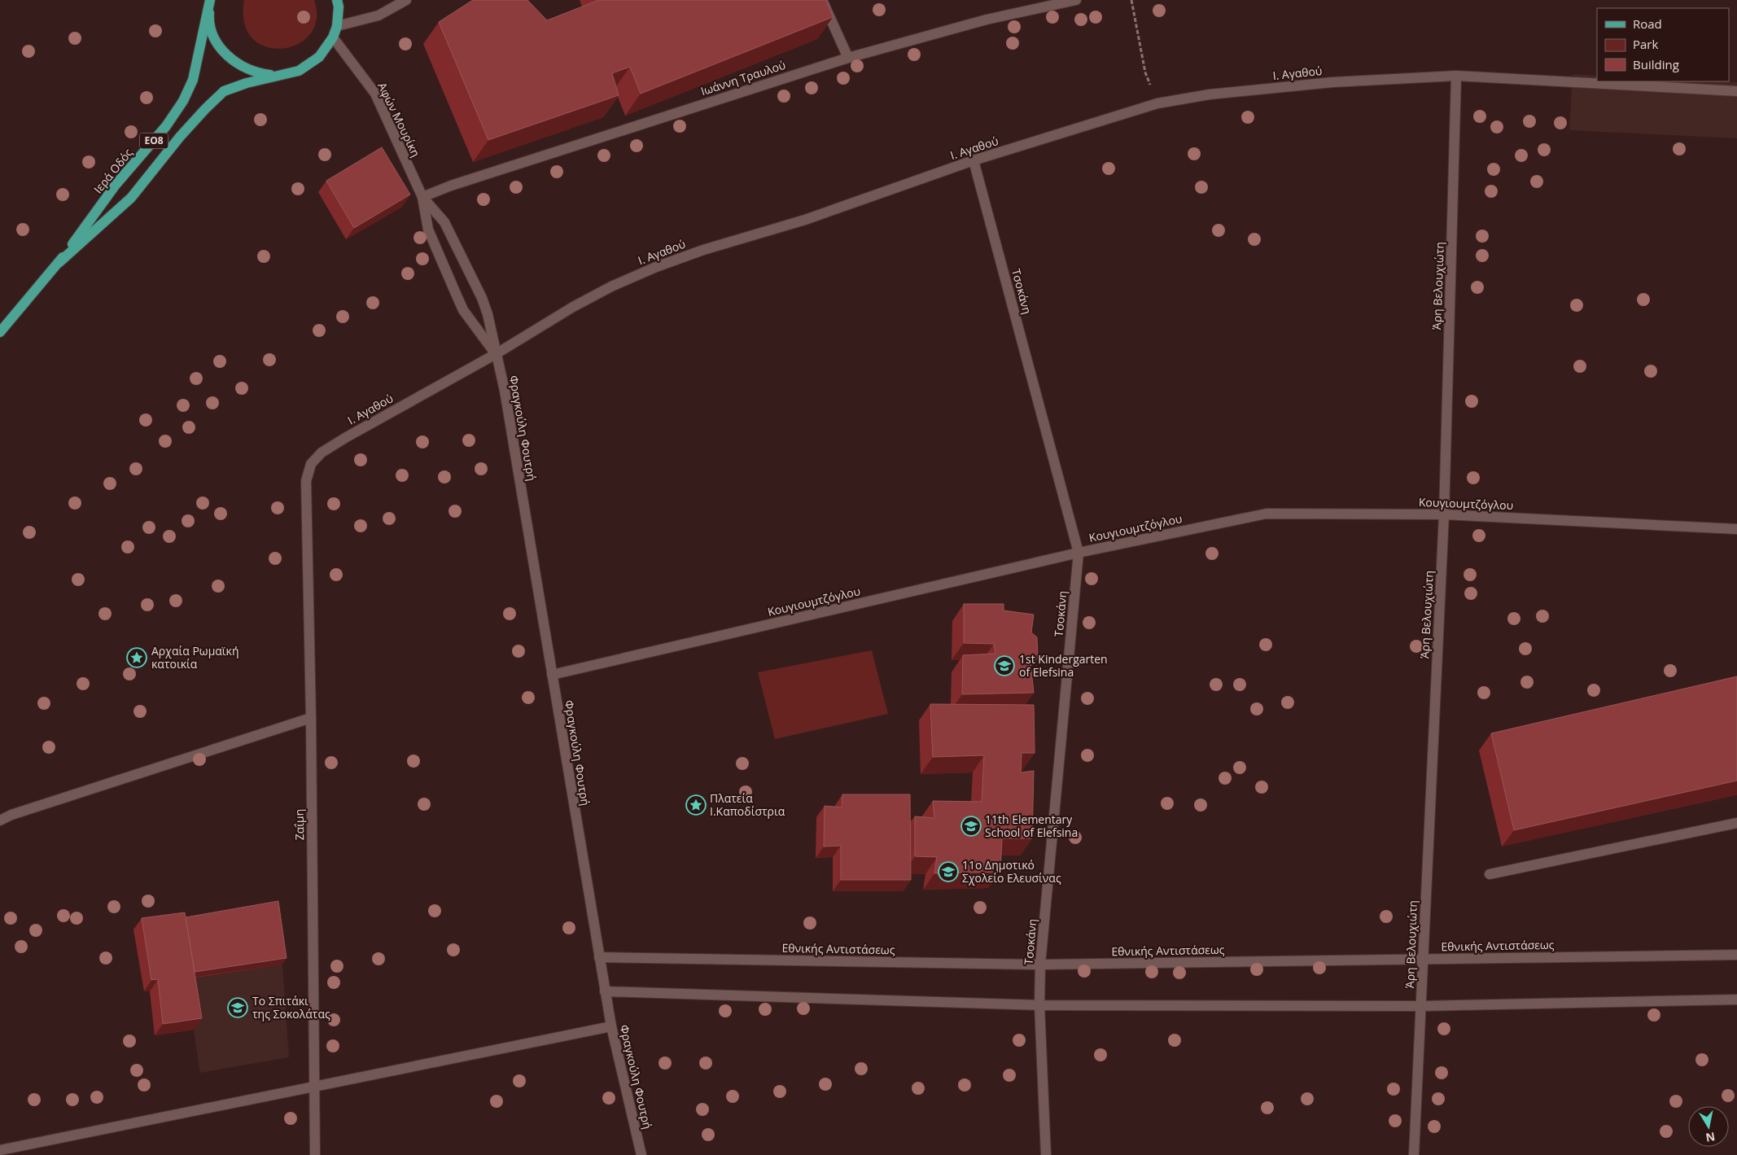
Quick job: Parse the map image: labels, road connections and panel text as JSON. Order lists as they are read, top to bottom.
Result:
{
  "streets": {
    "main road": ["ΕΟ8", "Ιερά Οδός"],
    "street": [
      "Ι. Αγαθού",
      "Ιωάννη Τραυλού",
      "Αφών Μουρίκη",
      "Άρη Βελουχιώτη",
      "Τσοκάνη",
      "Φραγκούλη Φουτρή",
      "Κουγιουμτζόγλου",
      "Ζαΐμη",
      "Εθνικής Αντιστάσεως"
    ]
  },
  "crossings": [
    ["Ι. Αγαθού", "Άρη Βελουχιώτη"],
    ["Ι. Αγαθού", "Τσοκάνη"],
    ["Ι. Αγαθού", "Φραγκούλη Φουτρή"],
    ["Ι. Αγαθού", "Ζαΐμη"],
    ["Ιωάννη Τραυλού", "Αφών Μουρίκη"],
    ["Αφών Μουρίκη", "Ιερά Οδός"],
    ["Αφών Μουρίκη", "Φραγκούλη Φουτρή"],
    ["Άρη Βελουχιώτη", "Κουγιουμτζόγλου"],
    ["Άρη Βελουχιώτη", "Εθνικής Αντιστάσεως"],
    ["Τσοκάνη", "Κουγιουμτζόγλου"],
    ["Τσοκάνη", "Εθνικής Αντιστάσεως"],
    ["Φραγκούλη Φουτρή", "Κουγιουμτζόγλου"],
    ["Φραγκούλη Φουτρή", "Εθνικής Αντιστάσεως"]
  ],
  "places": {
    "place": ["Αρχαία Ρωμαϊκή κατοικία", "Πλατεία Ι.Καποδίστρια"],
    "school or university": [
      "1st Kindergarten of Elefsina",
      "11th Elementary School of Elefsina",
      "11ο Δημοτικό Σχολείο Ελευσίνας",
      "Το Σπιτάκι της Σοκολάτας"
    ]
  },
  "legend": ["Road", "Park", "Building"],
  "north": "bottom"
}
